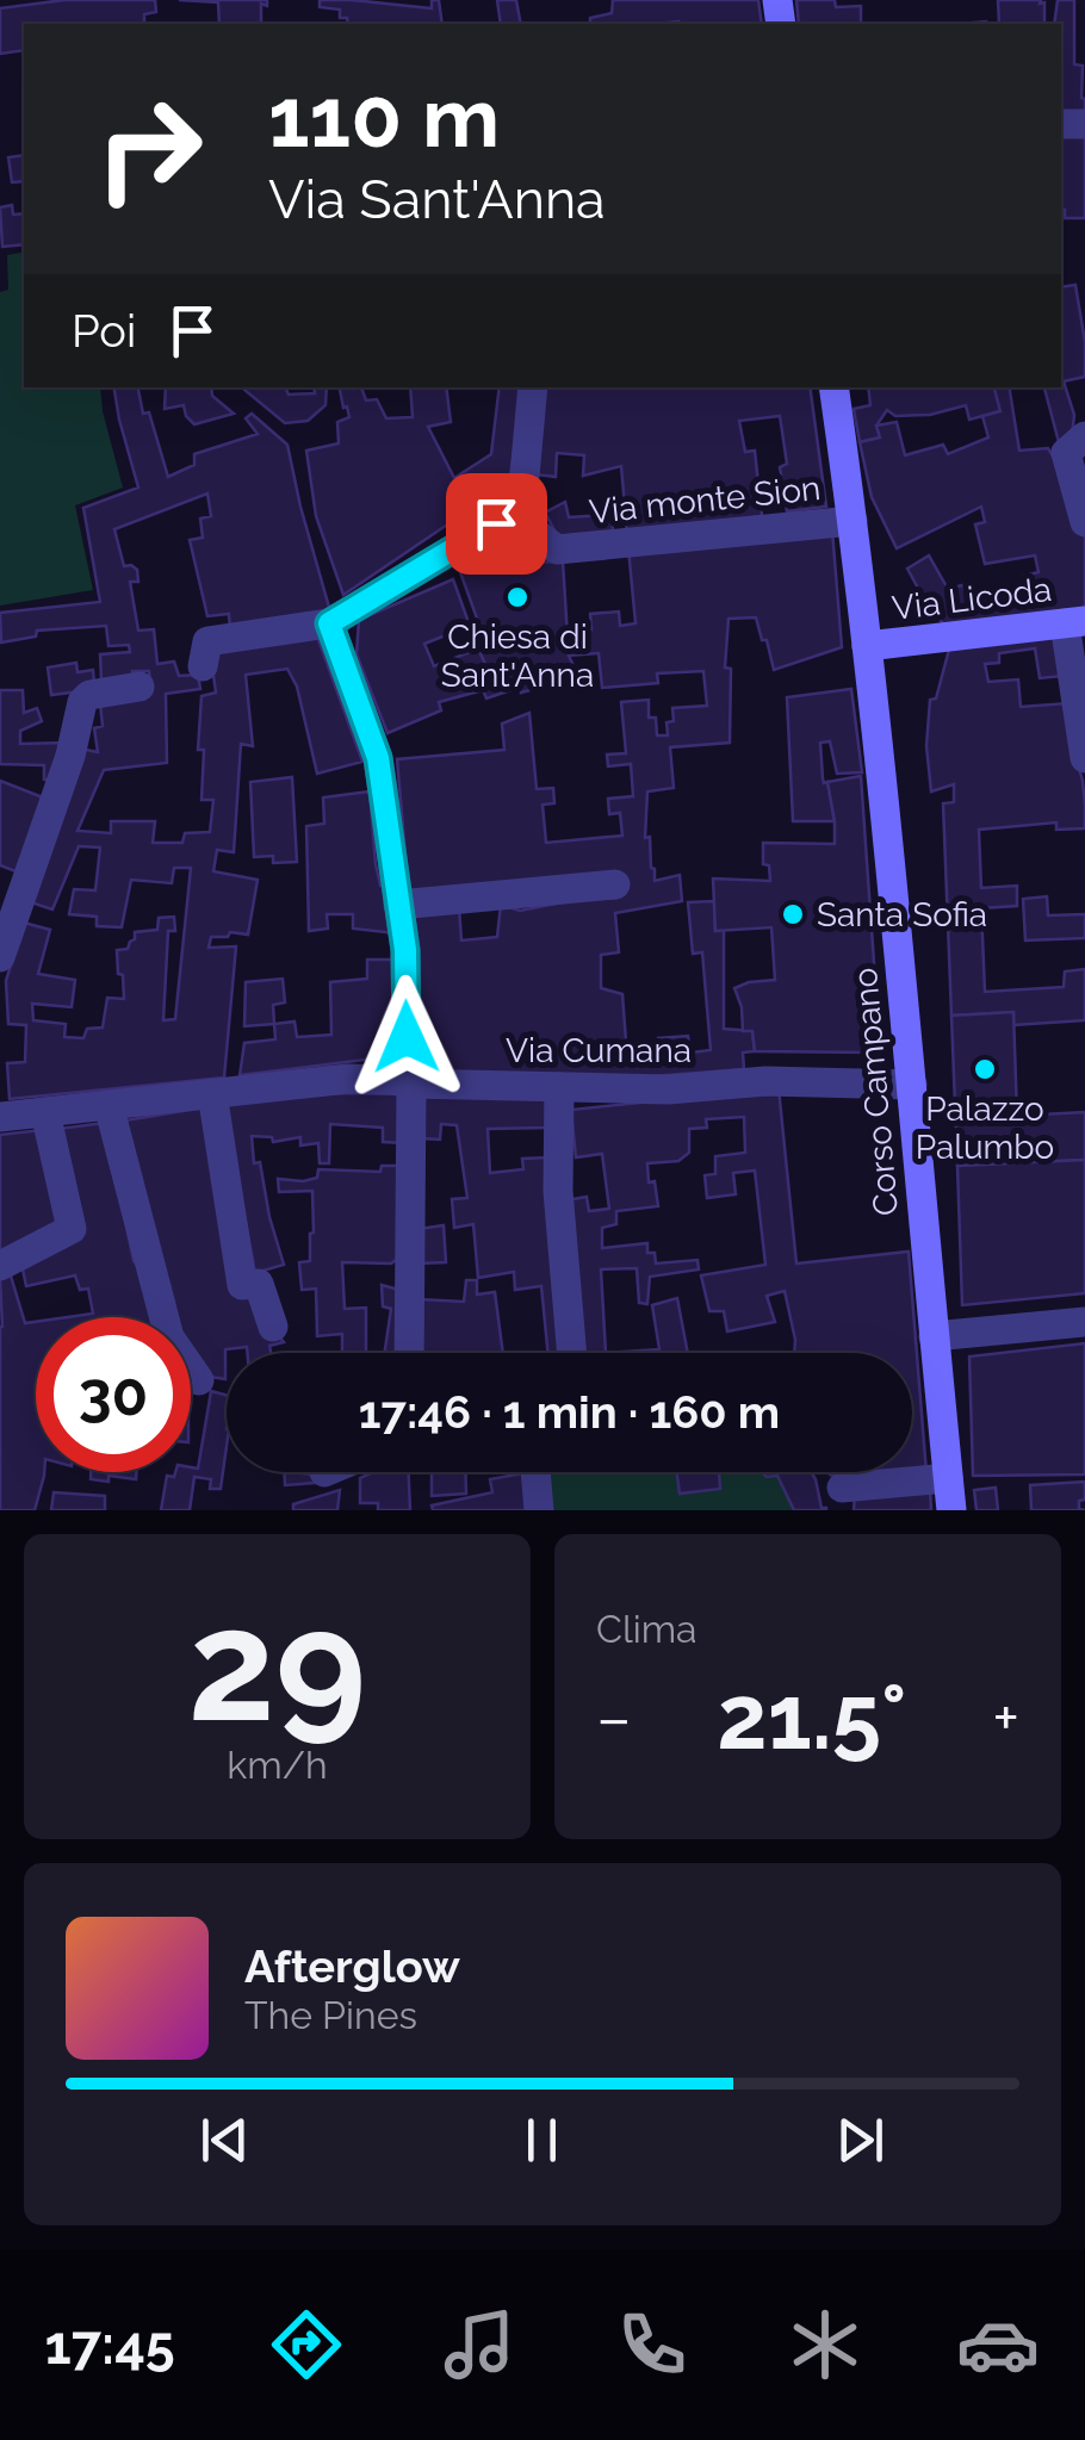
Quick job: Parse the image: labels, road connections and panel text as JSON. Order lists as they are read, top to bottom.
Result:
{
  "streets": {
    "main road": ["Via Licoda", "Corso Campano"],
    "street": ["Via monte Sion", "Via Cumana"]
  },
  "crossings": [
    ["Via monte Sion", "Corso Campano"],
    ["Via Licoda", "Corso Campano"],
    ["Via Cumana", "Corso Campano"]
  ],
  "places": ["Chiesa di Sant'Anna", "Santa Sofia", "Palazzo Palumbo"],
  "page": {
    "turn": ["110 m", "Via Sant'Anna"],
    "then": "Poi",
    "limit": "30",
    "trip": "17:46 · 1 min · 160 m",
    "tile": [
      ["29", "km/h"],
      "Clima"
    ],
    "heat": ["−", "21.5°", "+"],
    "song": ["Afterglow", "The Pines"],
    "tabs": "17:45"
  }
}
